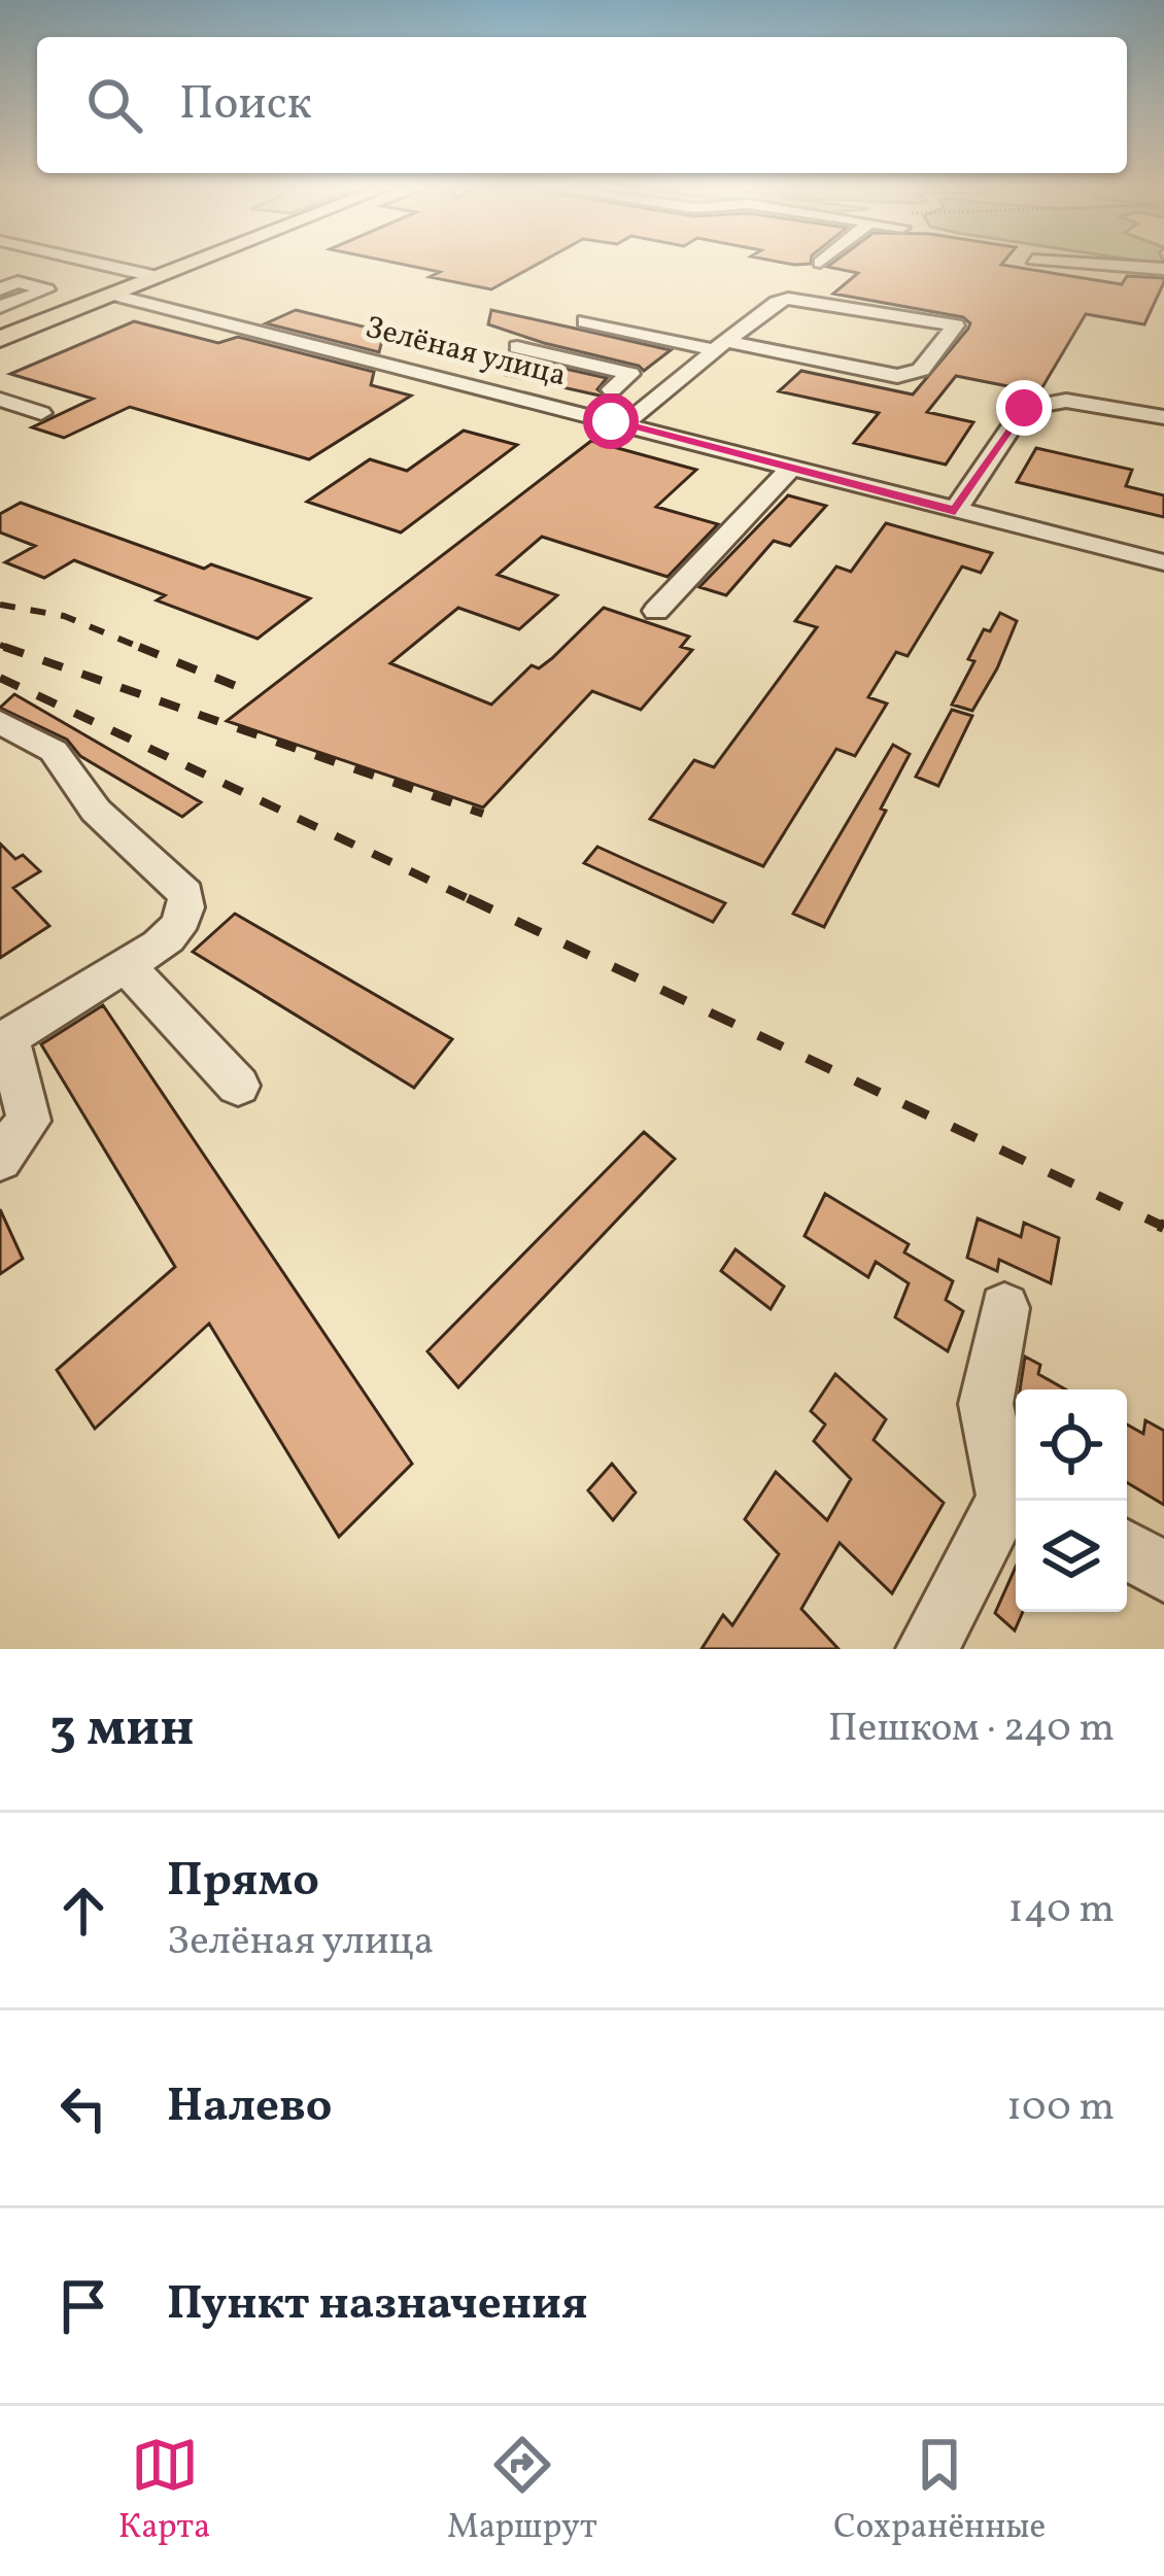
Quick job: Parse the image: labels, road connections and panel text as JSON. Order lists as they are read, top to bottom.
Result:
{
  "streets": {
    "street": ["Зелёная улица"]
  },
  "page": {
    "search": "Поиск",
    "heading": ["3 мин", "Пешком · 240 m"],
    "list": [
      ["Прямо", "Зелёная улица", "140 m"],
      ["Налево", "100 m"],
      "Пункт назначения"
    ],
    "nav": ["Карта", "Маршрут", "Сохранённые"]
  }
}
